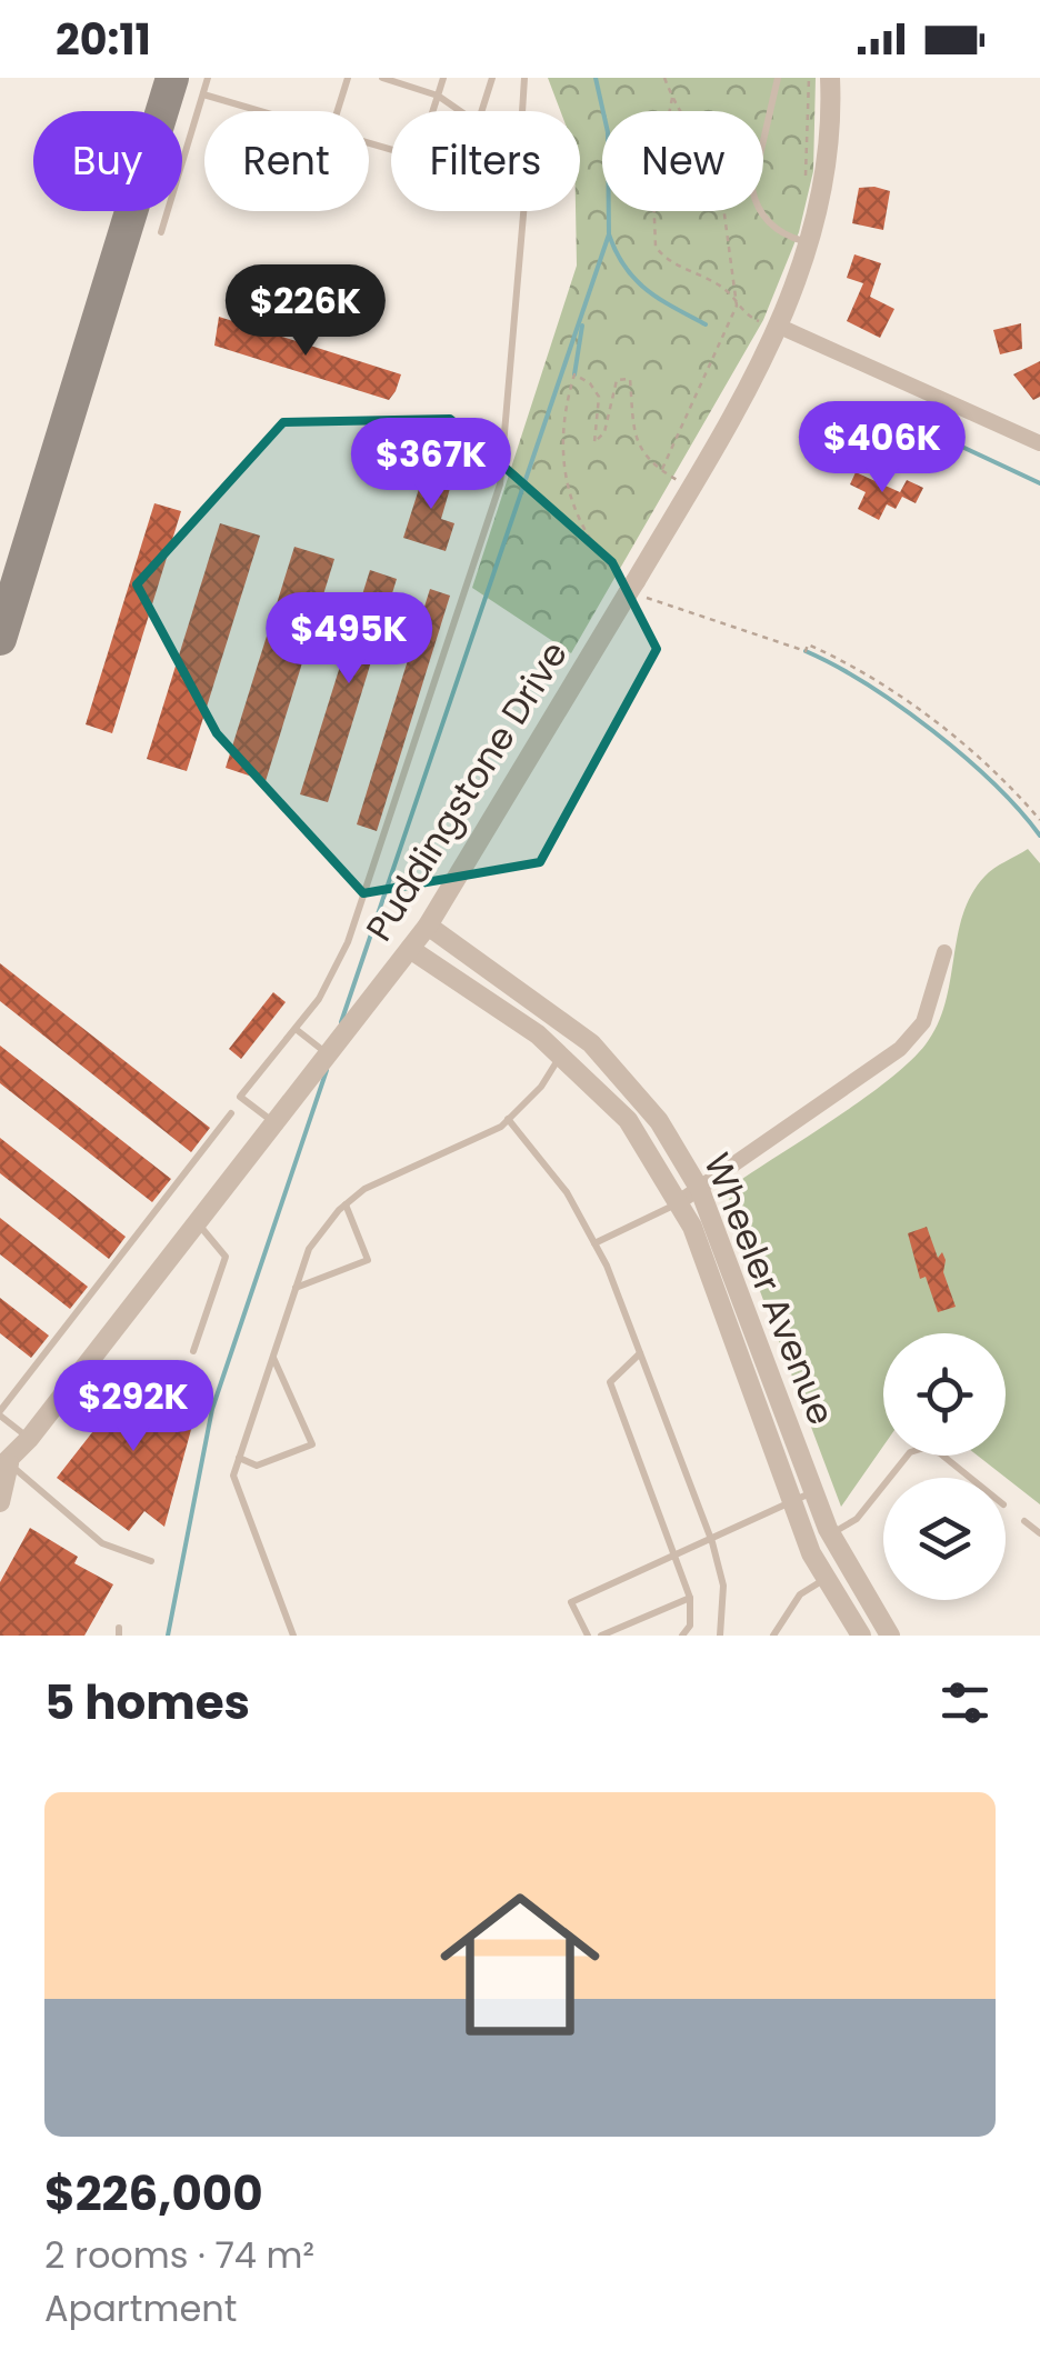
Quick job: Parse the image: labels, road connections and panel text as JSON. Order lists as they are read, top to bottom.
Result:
{
  "streets": {
    "street": ["Puddingstone Drive", "Wheeler Avenue"]
  },
  "crossings": [
    ["Puddingstone Drive", "Wheeler Avenue"]
  ],
  "page": {
    "status": "20:11",
    "chip": [
      "Buy",
      "Rent",
      "Filters",
      "New"
    ],
    "price": [
      "$226K",
      "$406K",
      "$367K",
      "$495K",
      "$292K"
    ],
    "heading": "5 homes",
    "list": [
      {
        "name": "$226,000",
        "note": "2 rooms · 74 m² · Apartment"
      }
    ]
  }
}
